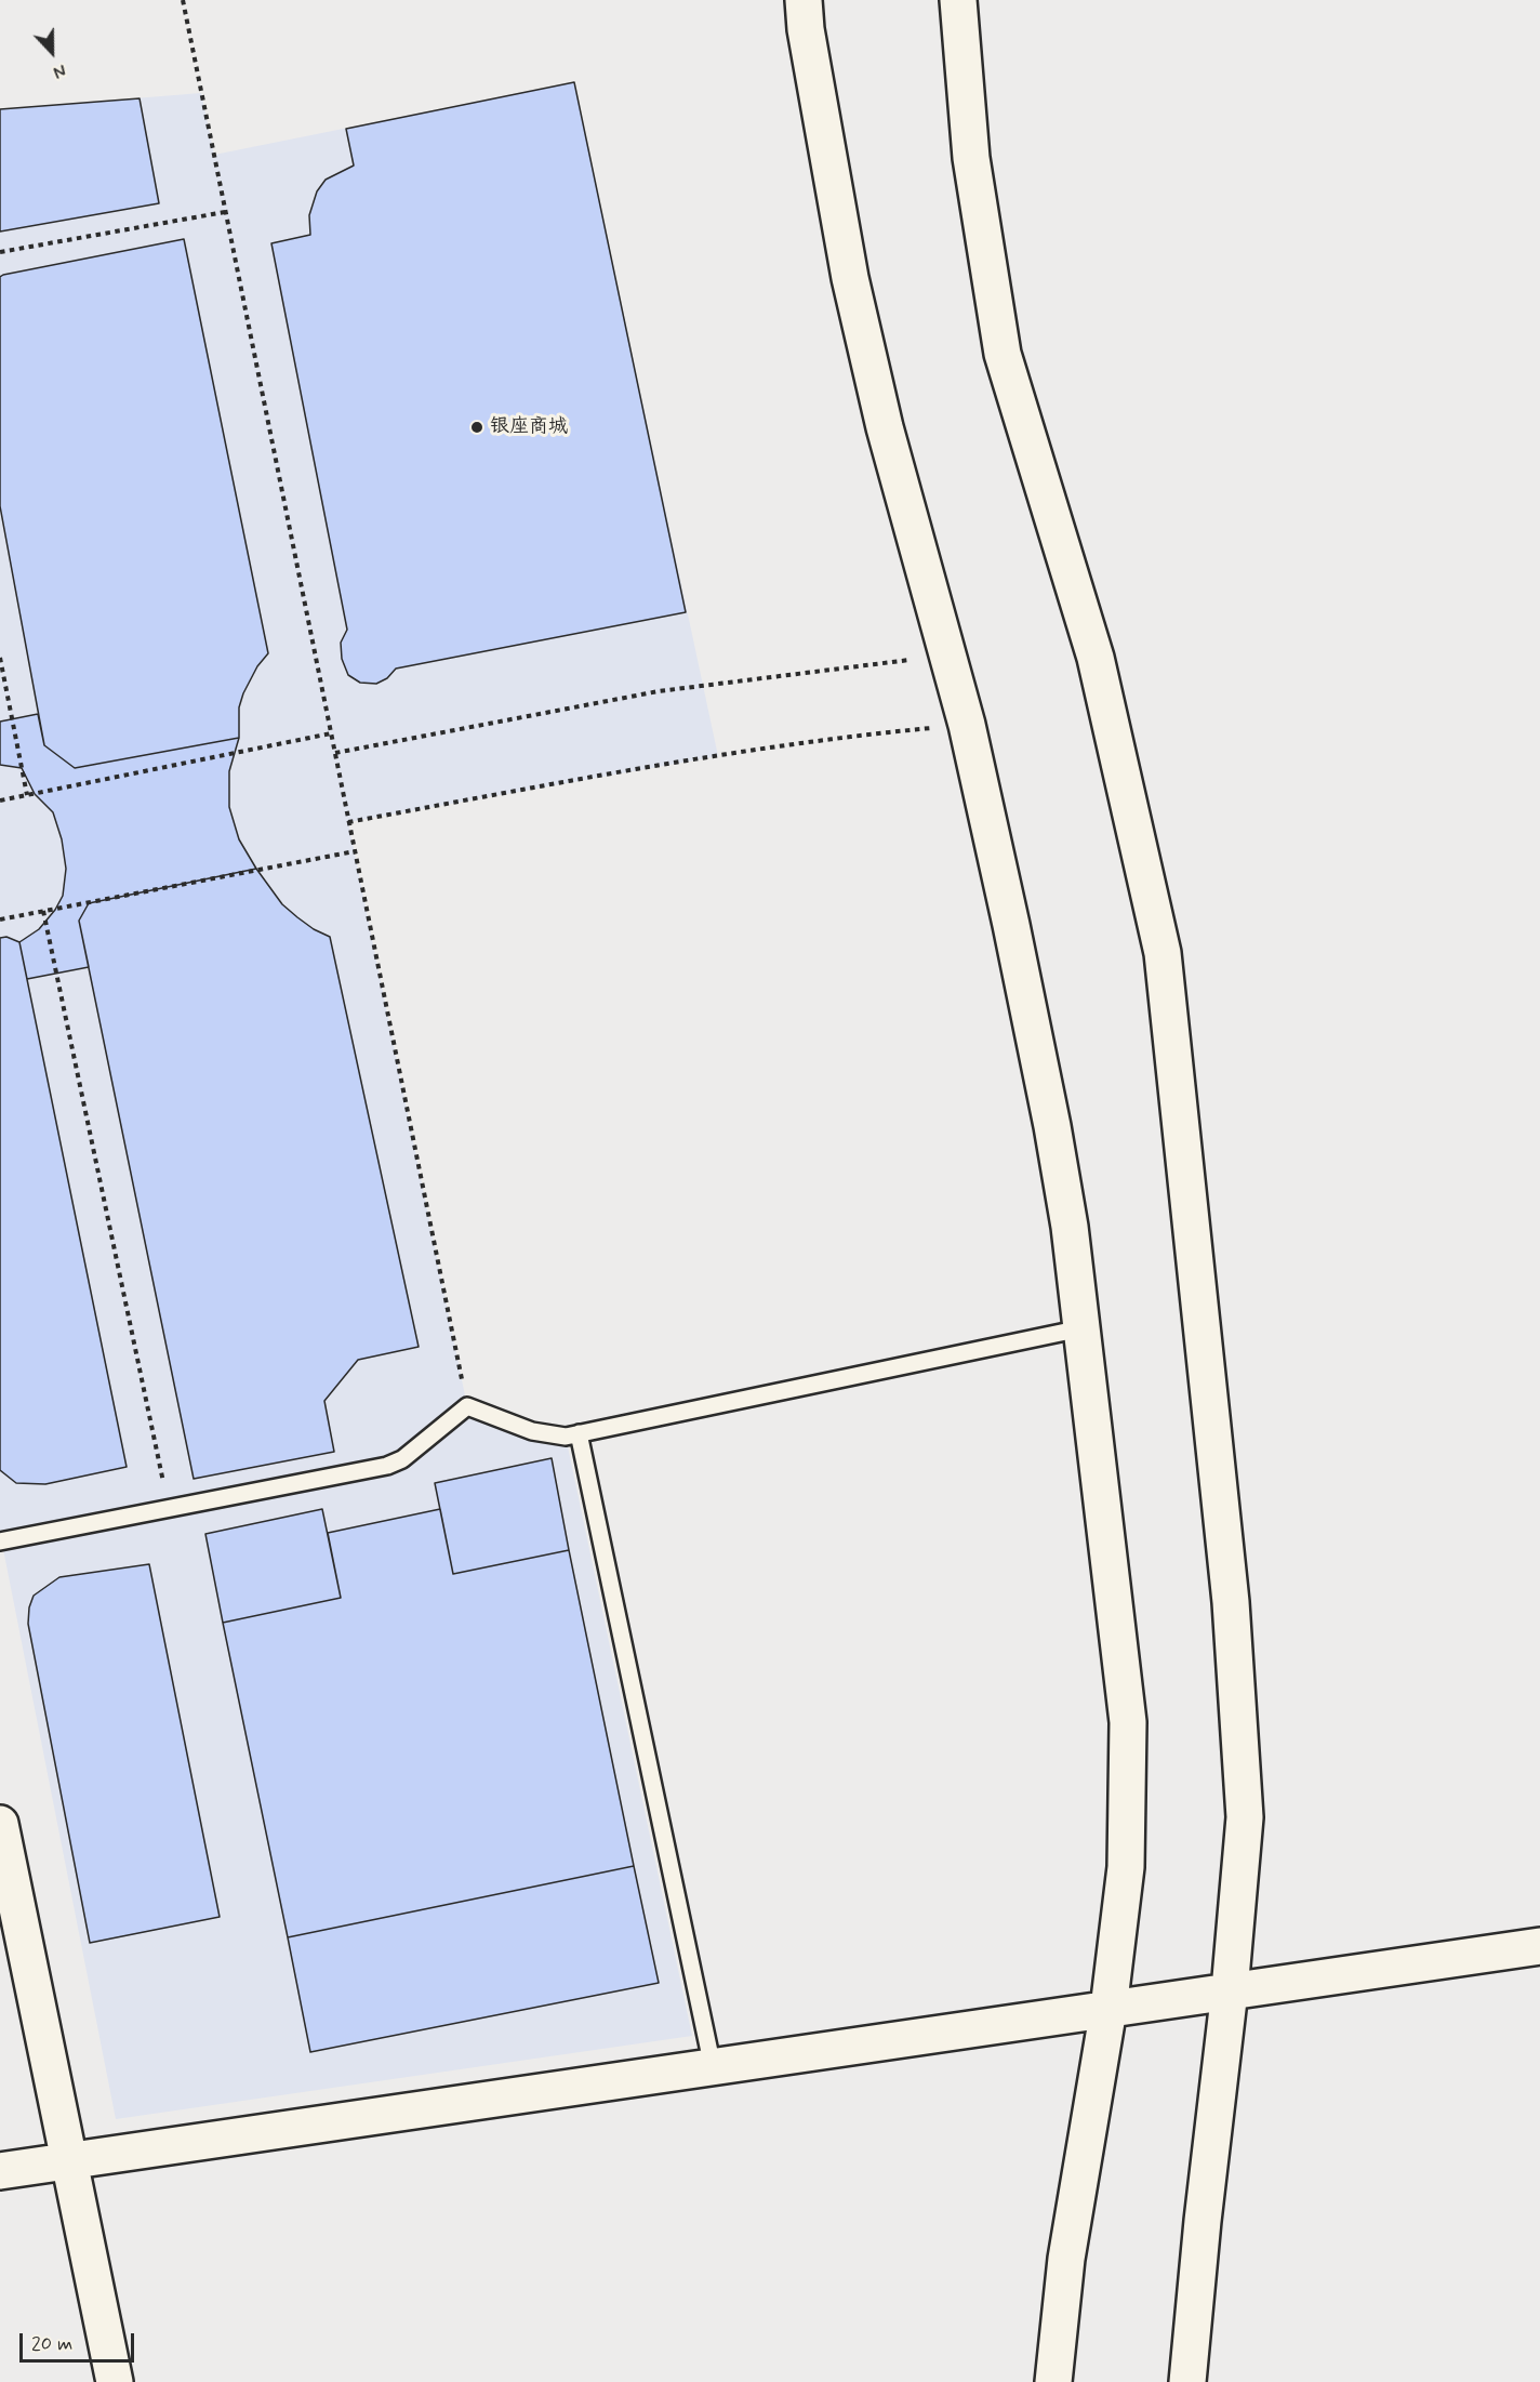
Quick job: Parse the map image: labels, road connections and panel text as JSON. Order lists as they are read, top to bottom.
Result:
{
  "places": ["银座商城"],
  "scale_bar": "20 m",
  "north": "bottom"
}
